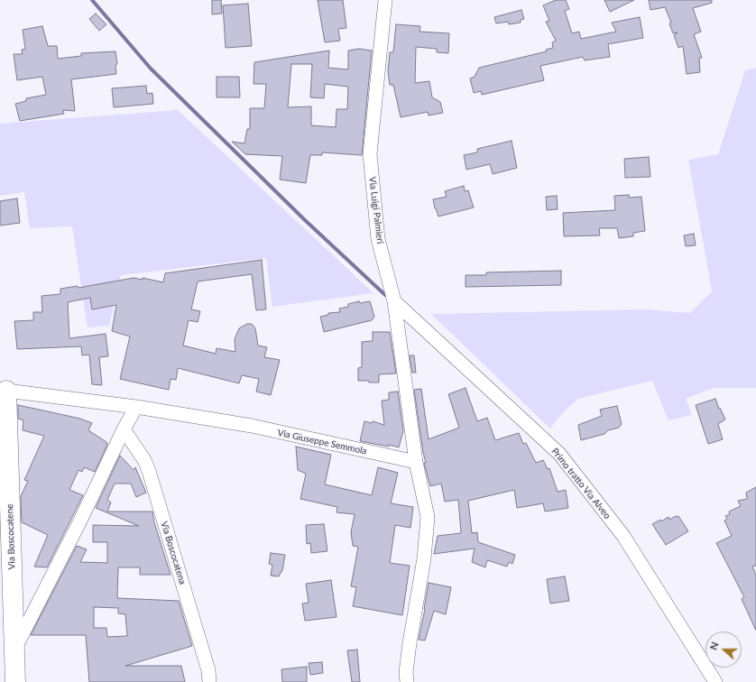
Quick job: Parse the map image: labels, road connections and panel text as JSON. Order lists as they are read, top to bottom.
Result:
{
  "streets": {
    "street": [
      "Via Luigi Palmieri",
      "Via Giuseppe Semmola",
      "Primo tratto Via Alveo",
      "Via Boscocatene",
      "Via Boscocatena"
    ]
  },
  "crossings": [
    ["Via Luigi Palmieri", "Via Giuseppe Semmola"],
    ["Via Luigi Palmieri", "Primo tratto Via Alveo"],
    ["Via Giuseppe Semmola", "Via Boscocatene"]
  ],
  "north": "left"
}
